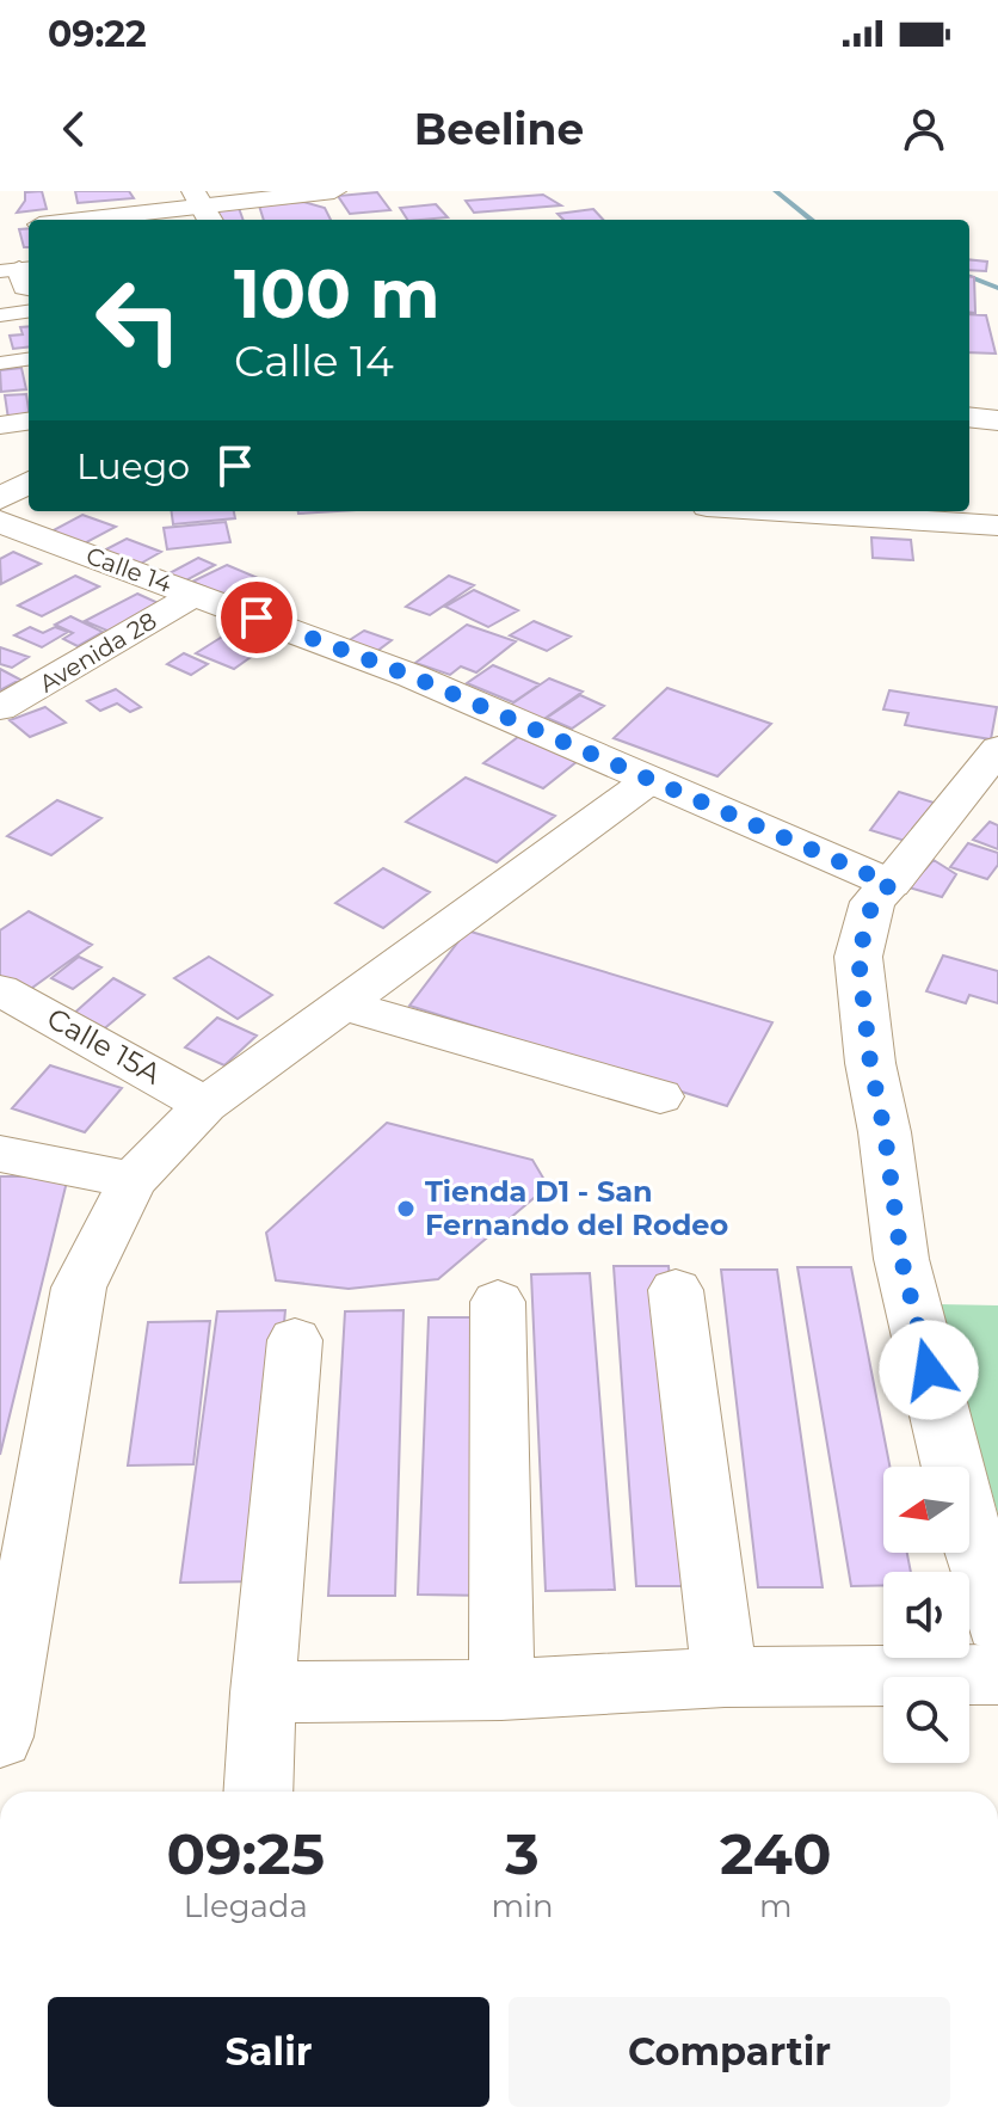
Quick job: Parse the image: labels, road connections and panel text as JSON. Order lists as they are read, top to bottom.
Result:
{
  "streets": {
    "main road": ["Calle 14"],
    "street": ["Avenida 28", "Calle 15A"]
  },
  "crossings": [
    ["Calle 14", "Avenida 28"]
  ],
  "places": ["Tienda D1 - San Fernando del Rodeo"],
  "north": "left",
  "page": {
    "status": "09:22",
    "header": "Beeline",
    "turn": ["100 m", "Calle 14"],
    "then": "Luego",
    "eta": [
      "09:25",
      "Llegada",
      "3",
      "min",
      "240",
      "m"
    ],
    "buttons": ["Salir", "Compartir"]
  }
}
